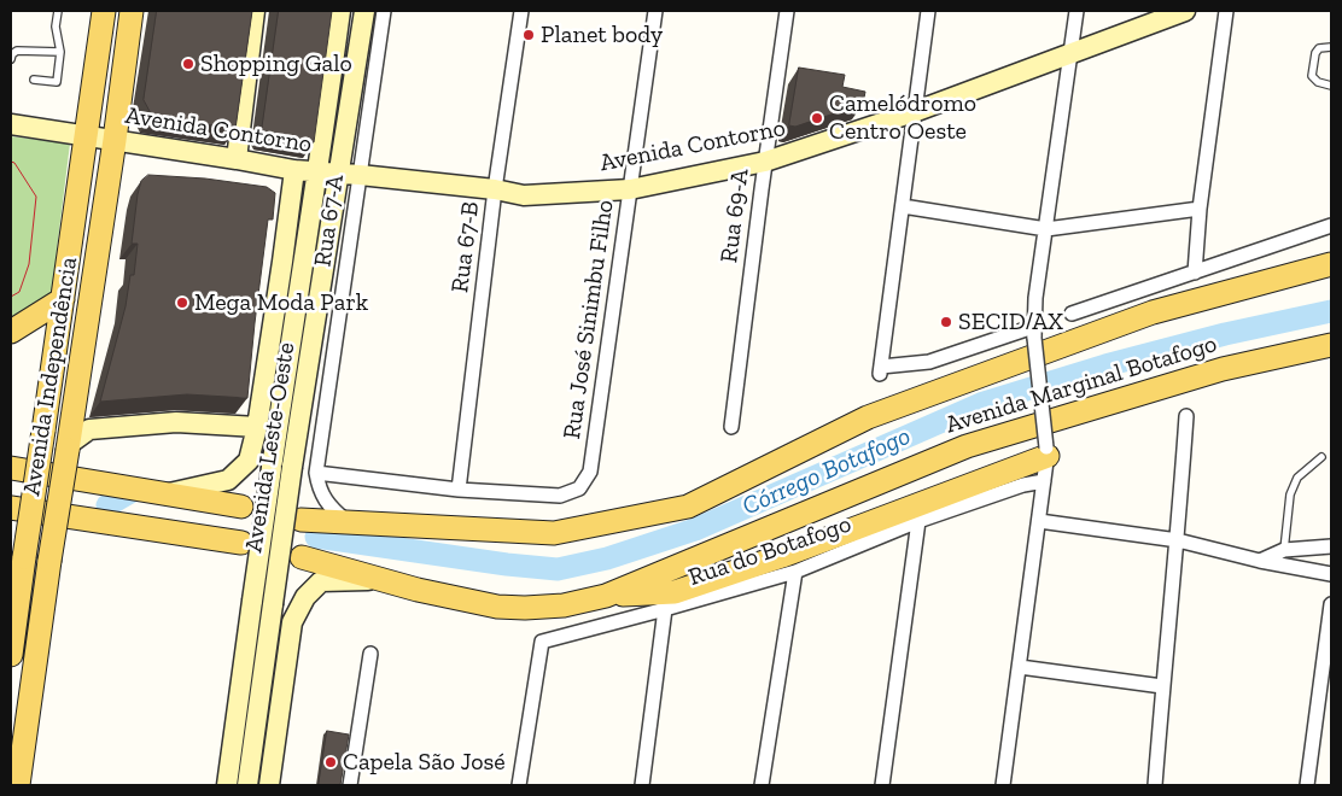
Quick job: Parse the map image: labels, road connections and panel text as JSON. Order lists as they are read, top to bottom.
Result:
{
  "streets": {
    "main road": [
      "Avenida Contorno",
      "Avenida Independência",
      "Avenida Marginal Botafogo",
      "Avenida Leste-Oeste"
    ],
    "street": [
      "Rua 69-A",
      "Rua 67-A",
      "Rua 67-B",
      "Rua José Sinimbu Filho",
      "Rua do Botafogo"
    ]
  },
  "crossings": [
    ["Avenida Contorno", "Rua 69-A"],
    ["Avenida Contorno", "Rua 67-A"],
    ["Avenida Contorno", "Rua 67-B"],
    ["Avenida Contorno", "Rua José Sinimbu Filho"],
    ["Avenida Contorno", "Avenida Independência"],
    ["Avenida Contorno", "Avenida Leste-Oeste"],
    ["Rua 67-A", "Avenida Leste-Oeste"],
    ["Rua 67-B", "Rua José Sinimbu Filho"]
  ],
  "water": ["Córrego Botafogo"],
  "places": [
    "Planet body",
    "Shopping Galo",
    "Camelódromo Centro Oeste",
    "Mega Moda Park",
    "SECID/AX",
    "Capela São José"
  ]
}
